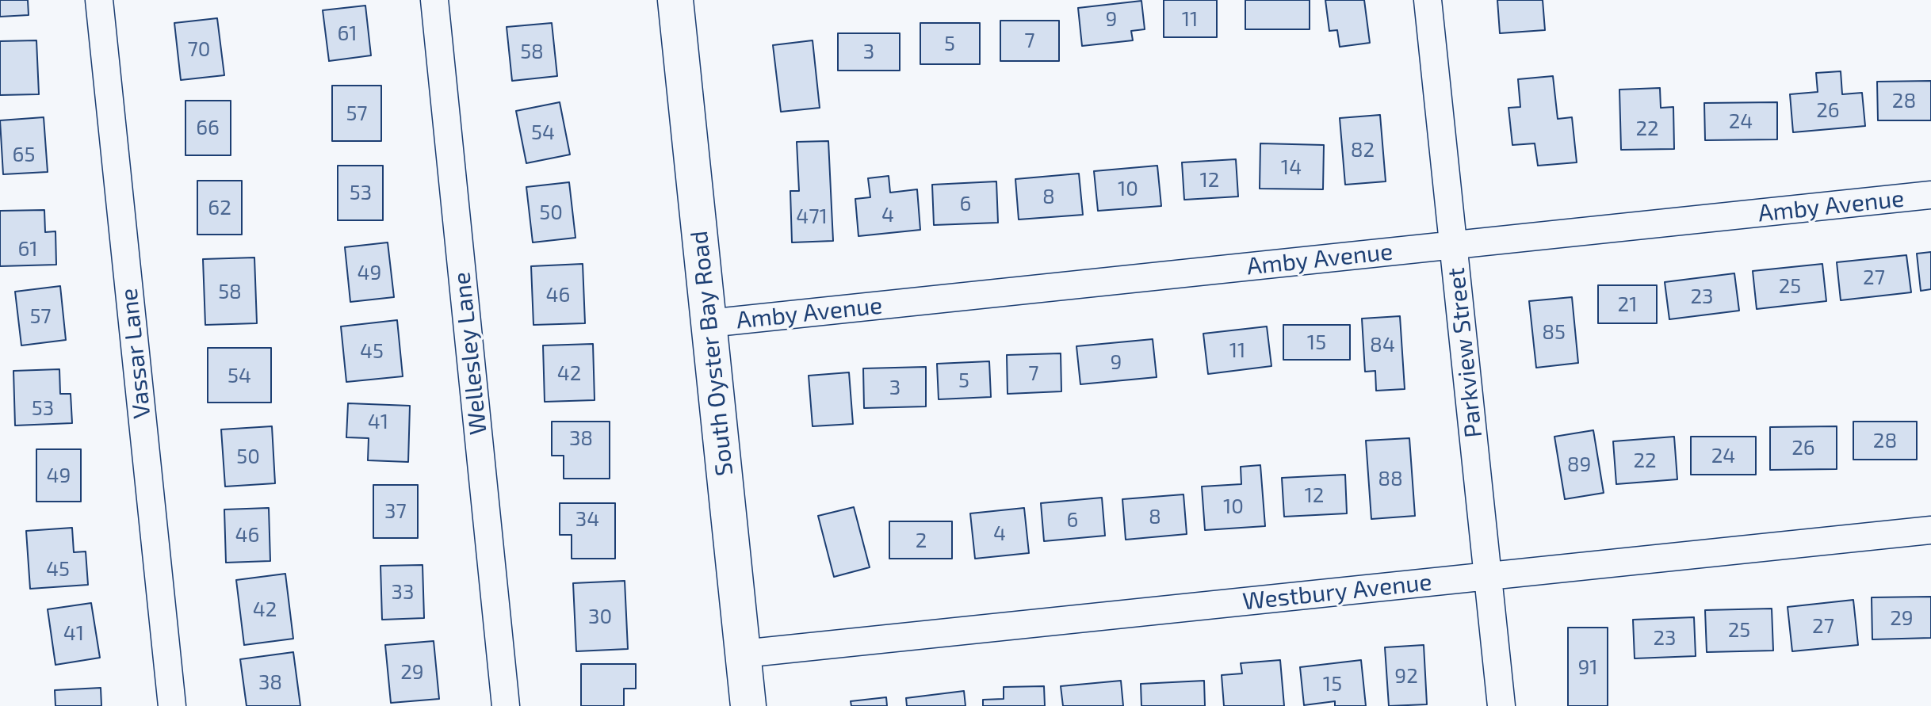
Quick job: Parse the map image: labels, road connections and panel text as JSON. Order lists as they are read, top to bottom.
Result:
{
  "streets": {
    "main road": ["South Oyster Bay Road"],
    "street": [
      "Amby Avenue",
      "Parkview Street",
      "Vassar Lane",
      "Wellesley Lane",
      "Westbury Avenue"
    ]
  },
  "crossings": [
    ["Amby Avenue", "Parkview Street"],
    ["Amby Avenue", "South Oyster Bay Road"],
    ["Parkview Street", "Westbury Avenue"],
    ["South Oyster Bay Road", "Westbury Avenue"]
  ],
  "house_numbers": [
    "9",
    "11",
    "61",
    "7",
    "5",
    "70",
    "58",
    "3",
    "28",
    "26",
    "57",
    "24",
    "66",
    "22",
    "54",
    "82",
    "65",
    "14",
    "12",
    "10",
    "53",
    "8",
    "6",
    "62",
    "50",
    "4",
    "471",
    "61",
    "49",
    "27",
    "25",
    "58",
    "46",
    "23",
    "21",
    "57",
    "85",
    "15",
    "84",
    "11",
    "45",
    "9",
    "42",
    "7",
    "54",
    "5",
    "3",
    "53",
    "41",
    "38",
    "28",
    "26",
    "24",
    "50",
    "22",
    "89",
    "49",
    "88",
    "12",
    "10",
    "37",
    "8",
    "34",
    "6",
    "4",
    "46",
    "2",
    "45",
    "33",
    "42",
    "30",
    "29",
    "27",
    "25",
    "41",
    "23",
    "91",
    "29",
    "92",
    "38",
    "15"
  ]
}
